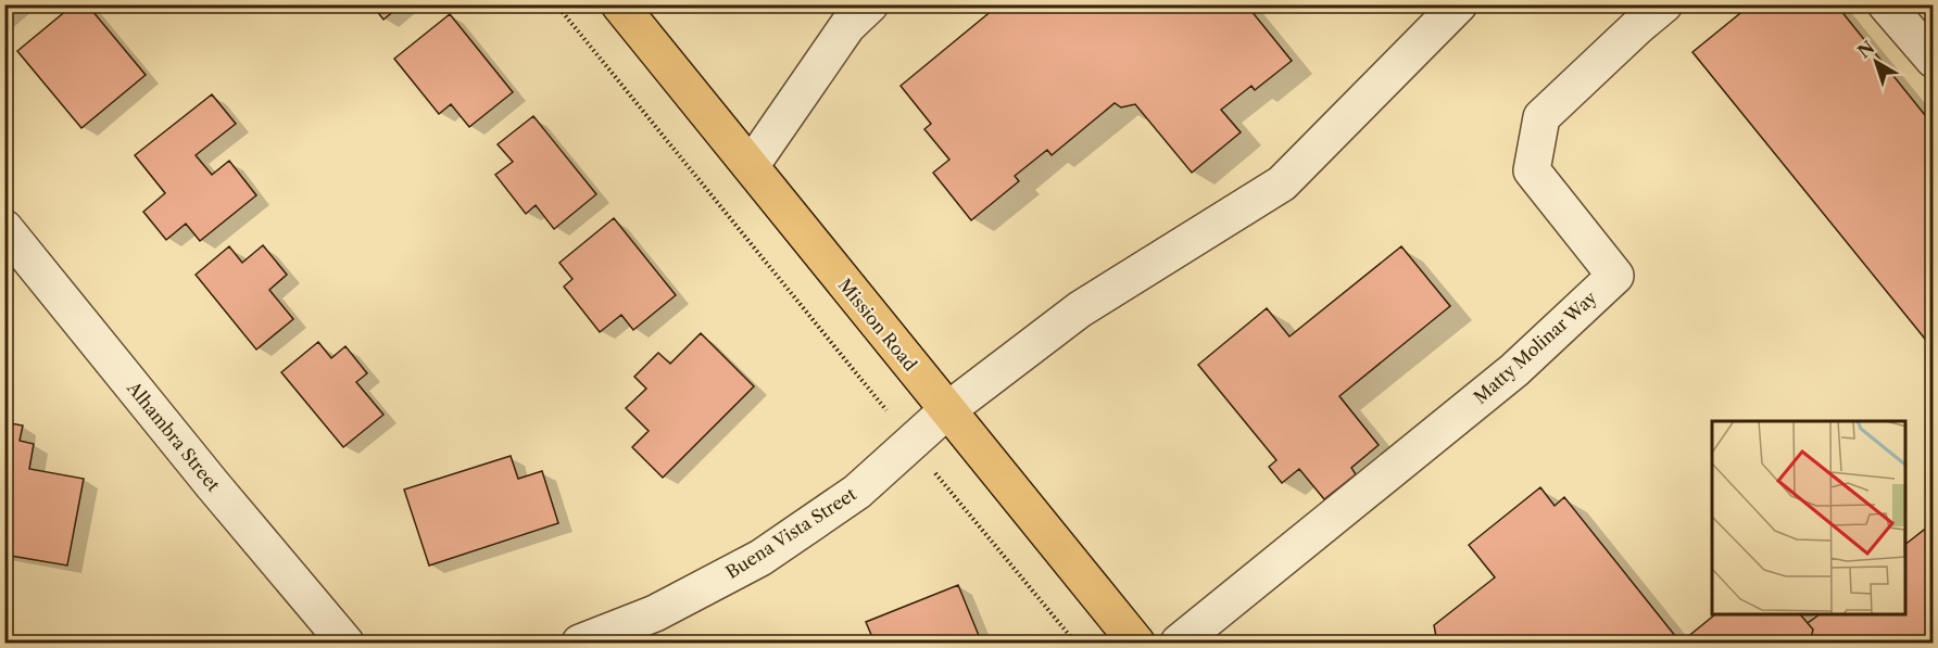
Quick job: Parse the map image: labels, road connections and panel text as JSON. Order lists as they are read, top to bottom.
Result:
{
  "streets": {
    "main road": ["Mission Road"],
    "street": ["Matty Molinar Way", "Alhambra Street", "Buena Vista Street"]
  },
  "crossings": [
    ["Mission Road", "Buena Vista Street"]
  ],
  "north": "top left"
}
